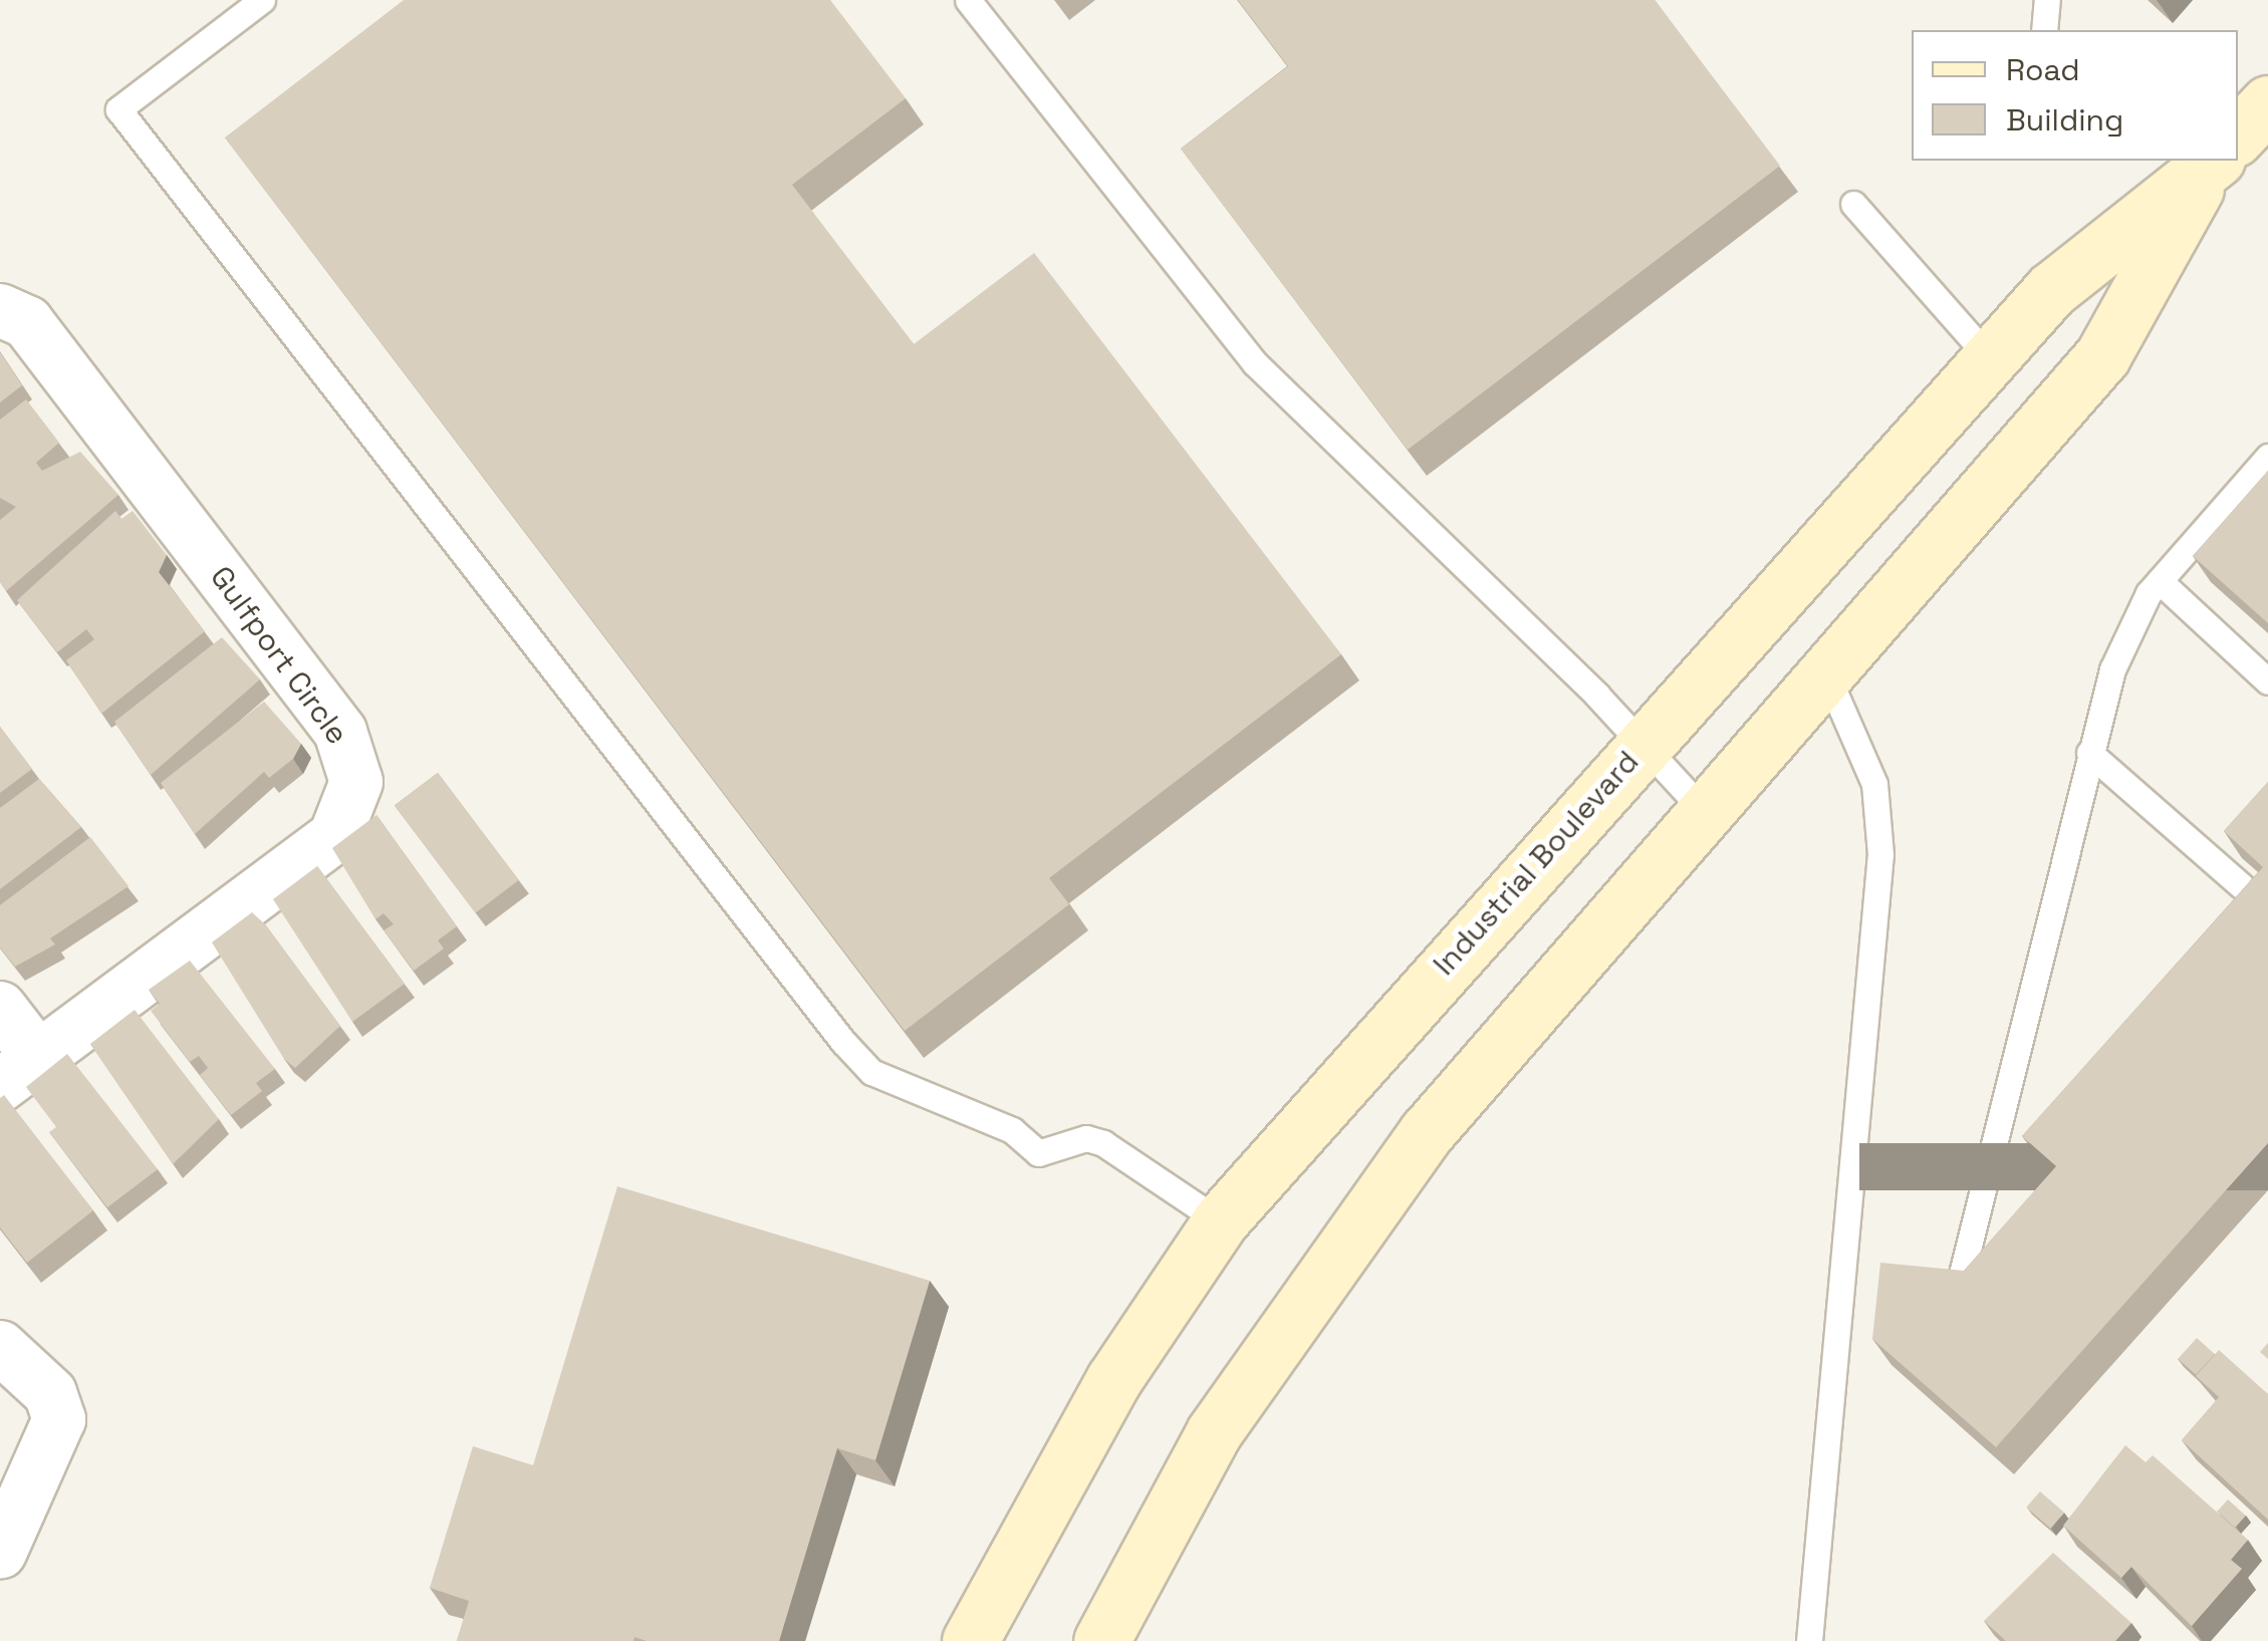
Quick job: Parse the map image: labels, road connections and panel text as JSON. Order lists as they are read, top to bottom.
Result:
{
  "streets": {
    "main road": ["Industrial Boulevard"],
    "street": ["Gulfport Circle"]
  },
  "legend": ["Road", "Building"]
}
